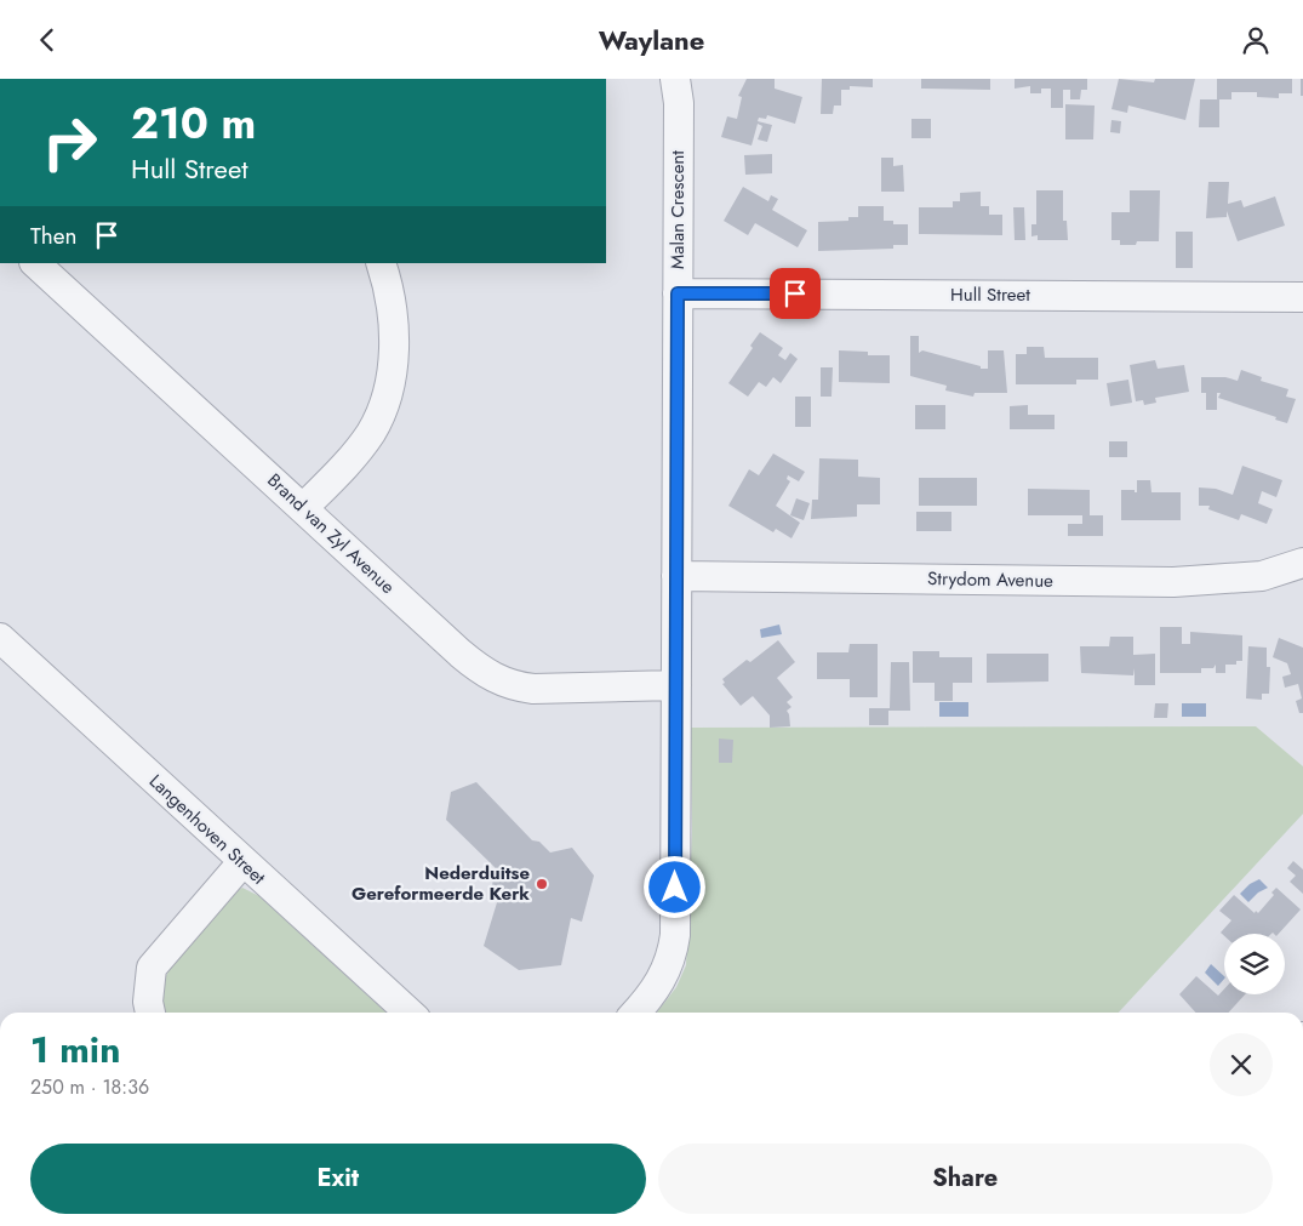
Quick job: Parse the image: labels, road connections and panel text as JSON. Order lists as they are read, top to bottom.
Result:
{
  "streets": {
    "street": [
      "Malan Crescent",
      "Hull Street",
      "Brand van Zyl Avenue",
      "Strydom Avenue",
      "Langenhoven Street"
    ]
  },
  "crossings": [
    ["Malan Crescent", "Hull Street"],
    ["Malan Crescent", "Brand van Zyl Avenue"],
    ["Malan Crescent", "Strydom Avenue"]
  ],
  "places": ["Nederduitse Gereformeerde Kerk"],
  "page": {
    "header": "Waylane",
    "turn": ["210 m", "Hull Street"],
    "then": "Then",
    "heading": ["1 min", "250 m · 18:36"],
    "buttons": ["Exit", "Share"]
  }
}
